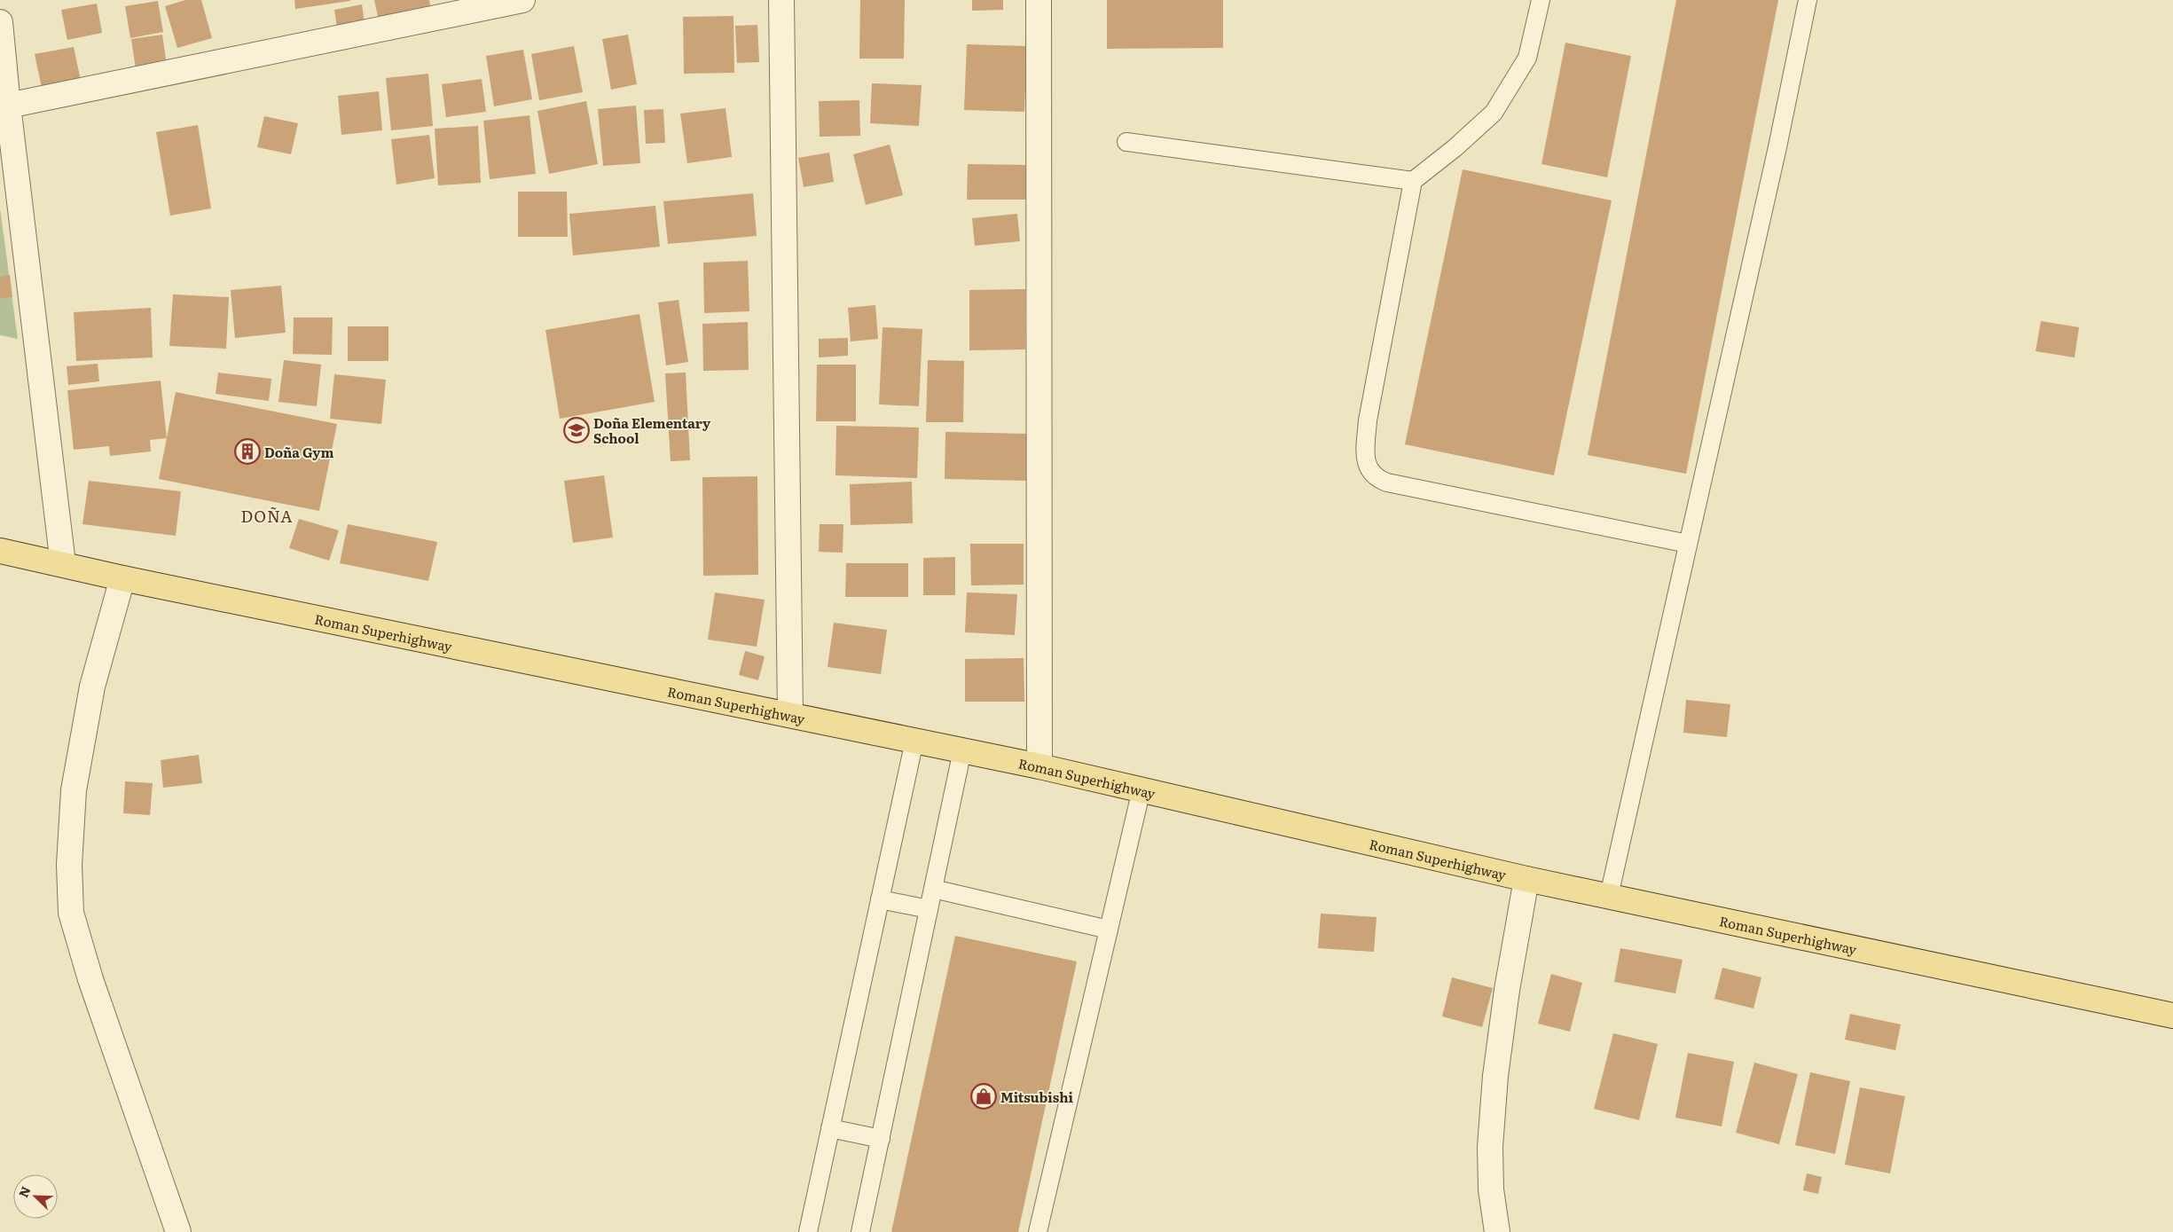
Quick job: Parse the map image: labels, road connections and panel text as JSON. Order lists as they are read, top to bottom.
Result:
{
  "streets": {
    "main road": ["Roman Superhighway"]
  },
  "districts": ["DOÑA"],
  "places": {
    "school or university": ["Doña Elementary School"],
    "building": ["Doña Gym"],
    "shop": ["Mitsubishi"]
  },
  "north": "top left"
}
